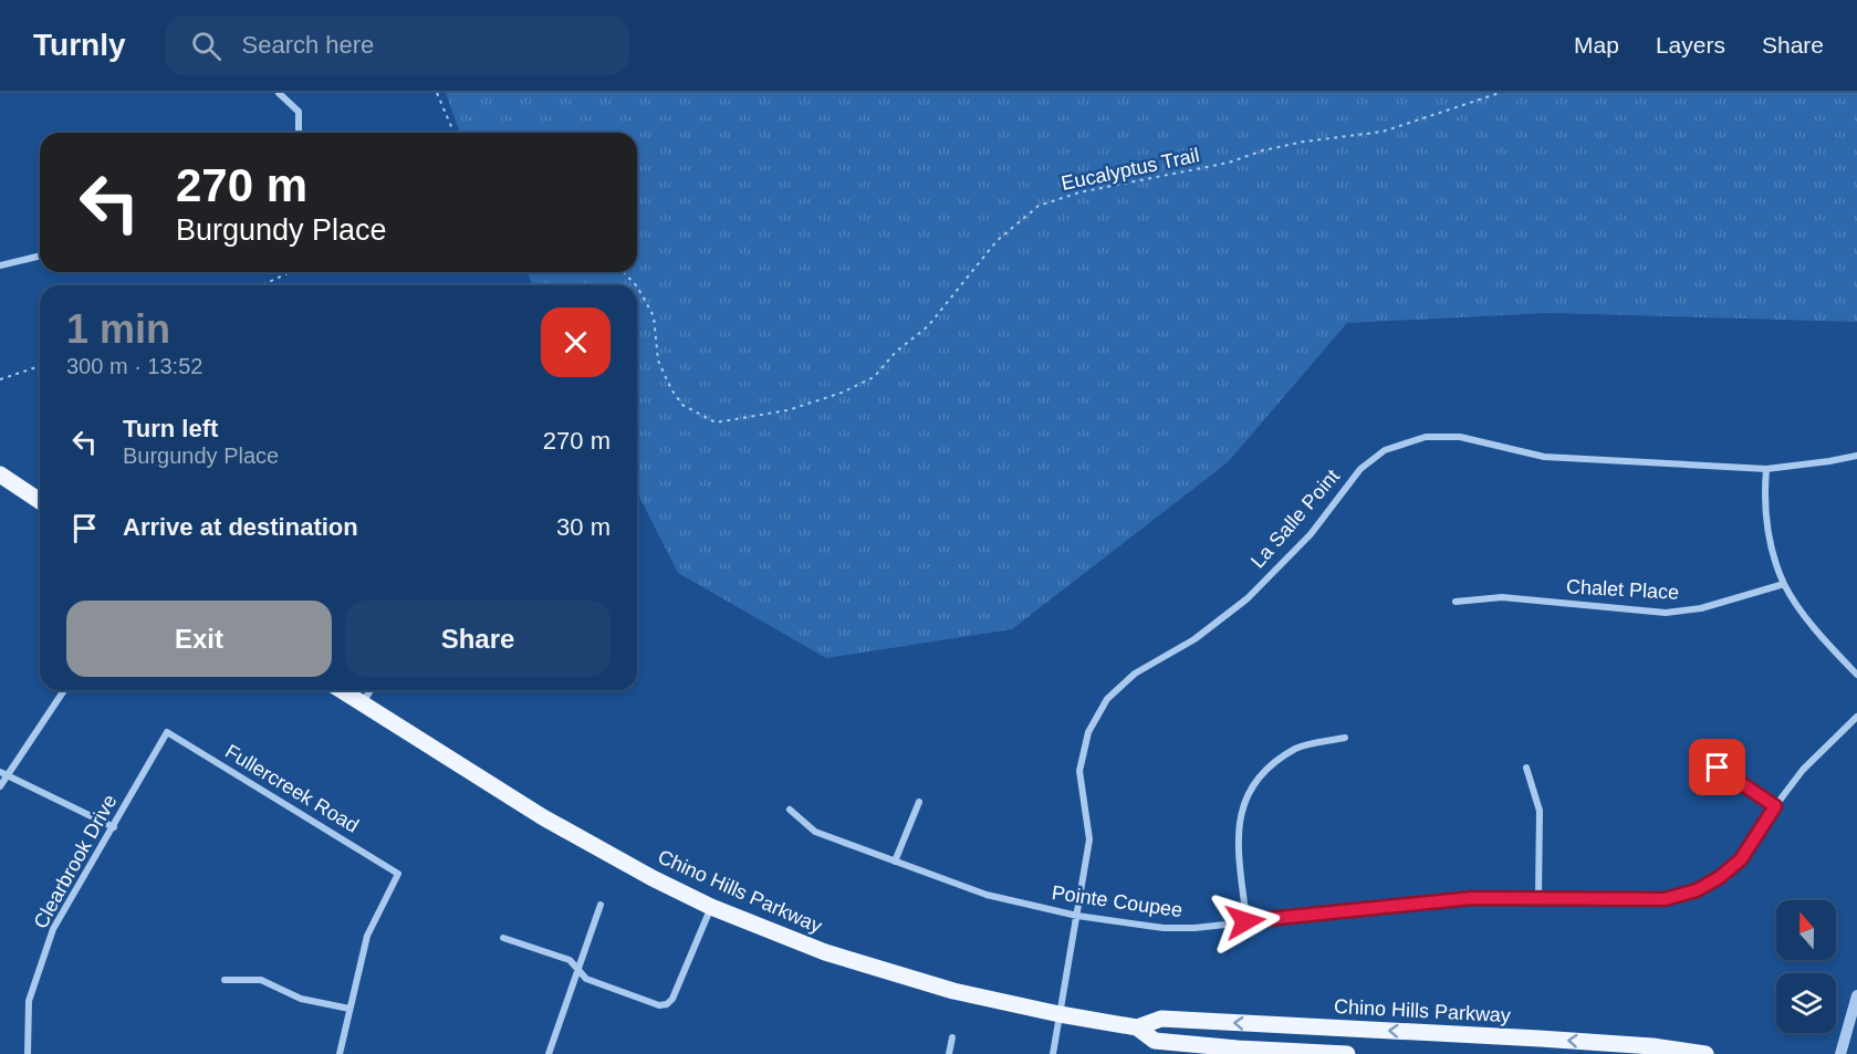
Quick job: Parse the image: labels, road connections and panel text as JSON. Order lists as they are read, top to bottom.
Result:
{
  "streets": {
    "main road": ["Chino Hills Parkway"],
    "street": [
      "La Salle Point",
      "Chalet Place",
      "Fullercreek Road",
      "Clearbrook Drive",
      "Pointe Coupee"
    ],
    "path": ["Eucalyptus Trail"]
  },
  "crossings": [
    ["La Salle Point", "Chino Hills Parkway"],
    ["La Salle Point", "Pointe Coupee"],
    ["Fullercreek Road", "Clearbrook Drive"]
  ],
  "north": "top",
  "page": {
    "header": "Turnly",
    "search": "Search here",
    "nav": ["Map", "Layers", "Share"],
    "turn": ["270 m", "Burgundy Place"],
    "heading": ["1 min", "300 m · 13:52"],
    "list": [
      {
        "name": "Turn left",
        "note": "Burgundy Place",
        "value": "270 m"
      },
      {
        "name": "Arrive at destination",
        "value": "30 m"
      }
    ],
    "buttons": ["Exit", "Share"]
  }
}
